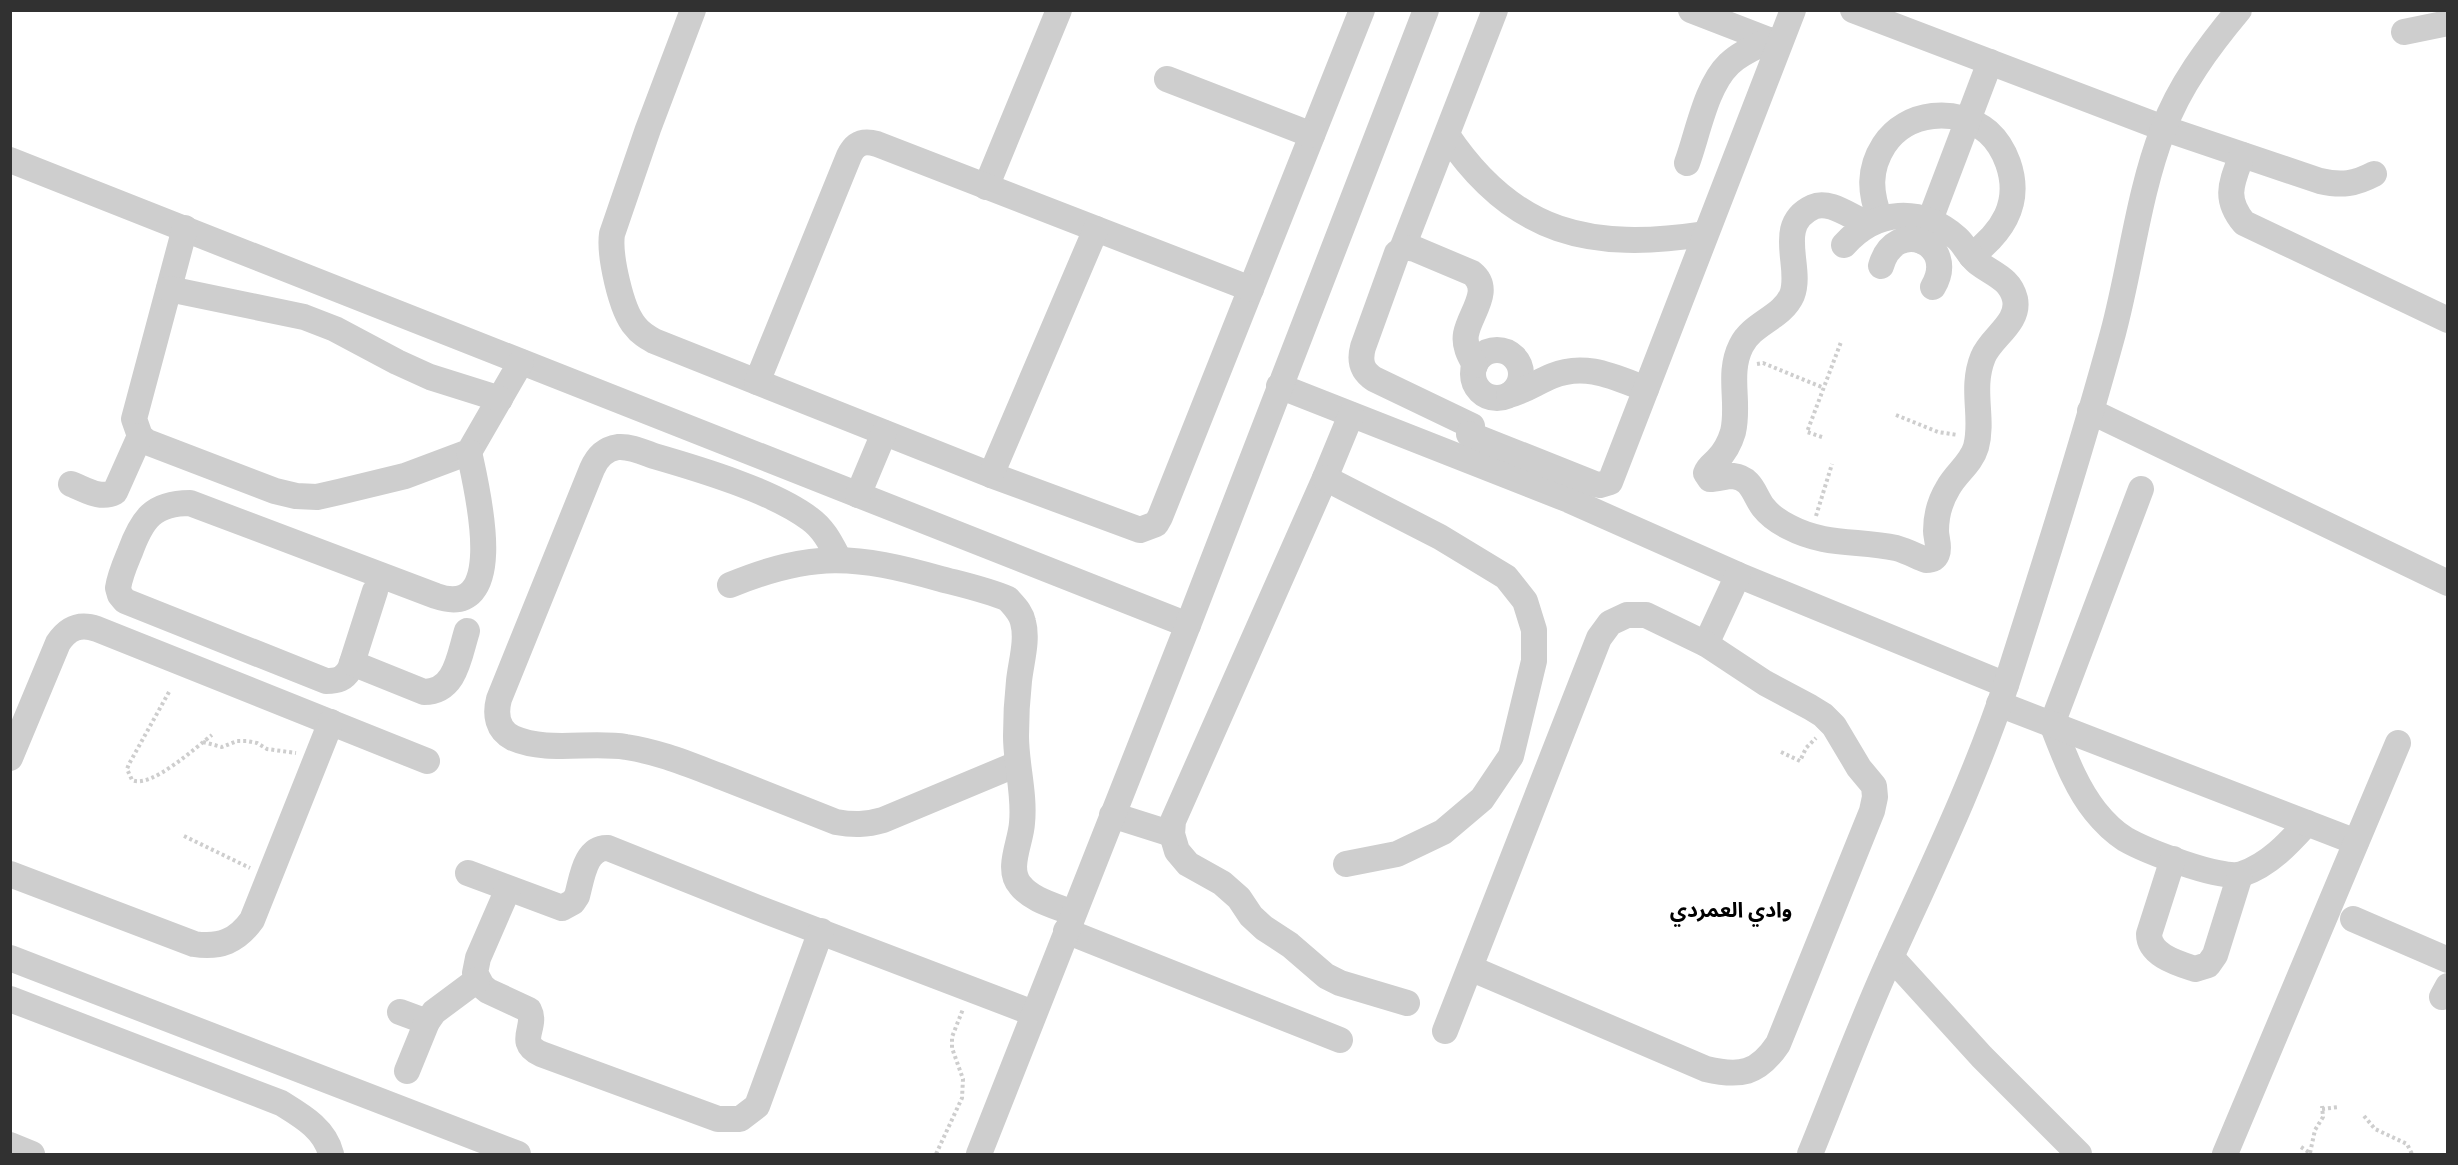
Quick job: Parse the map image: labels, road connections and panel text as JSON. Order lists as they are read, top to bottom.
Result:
{
  "districts": ["وادي العمردي"]
}
